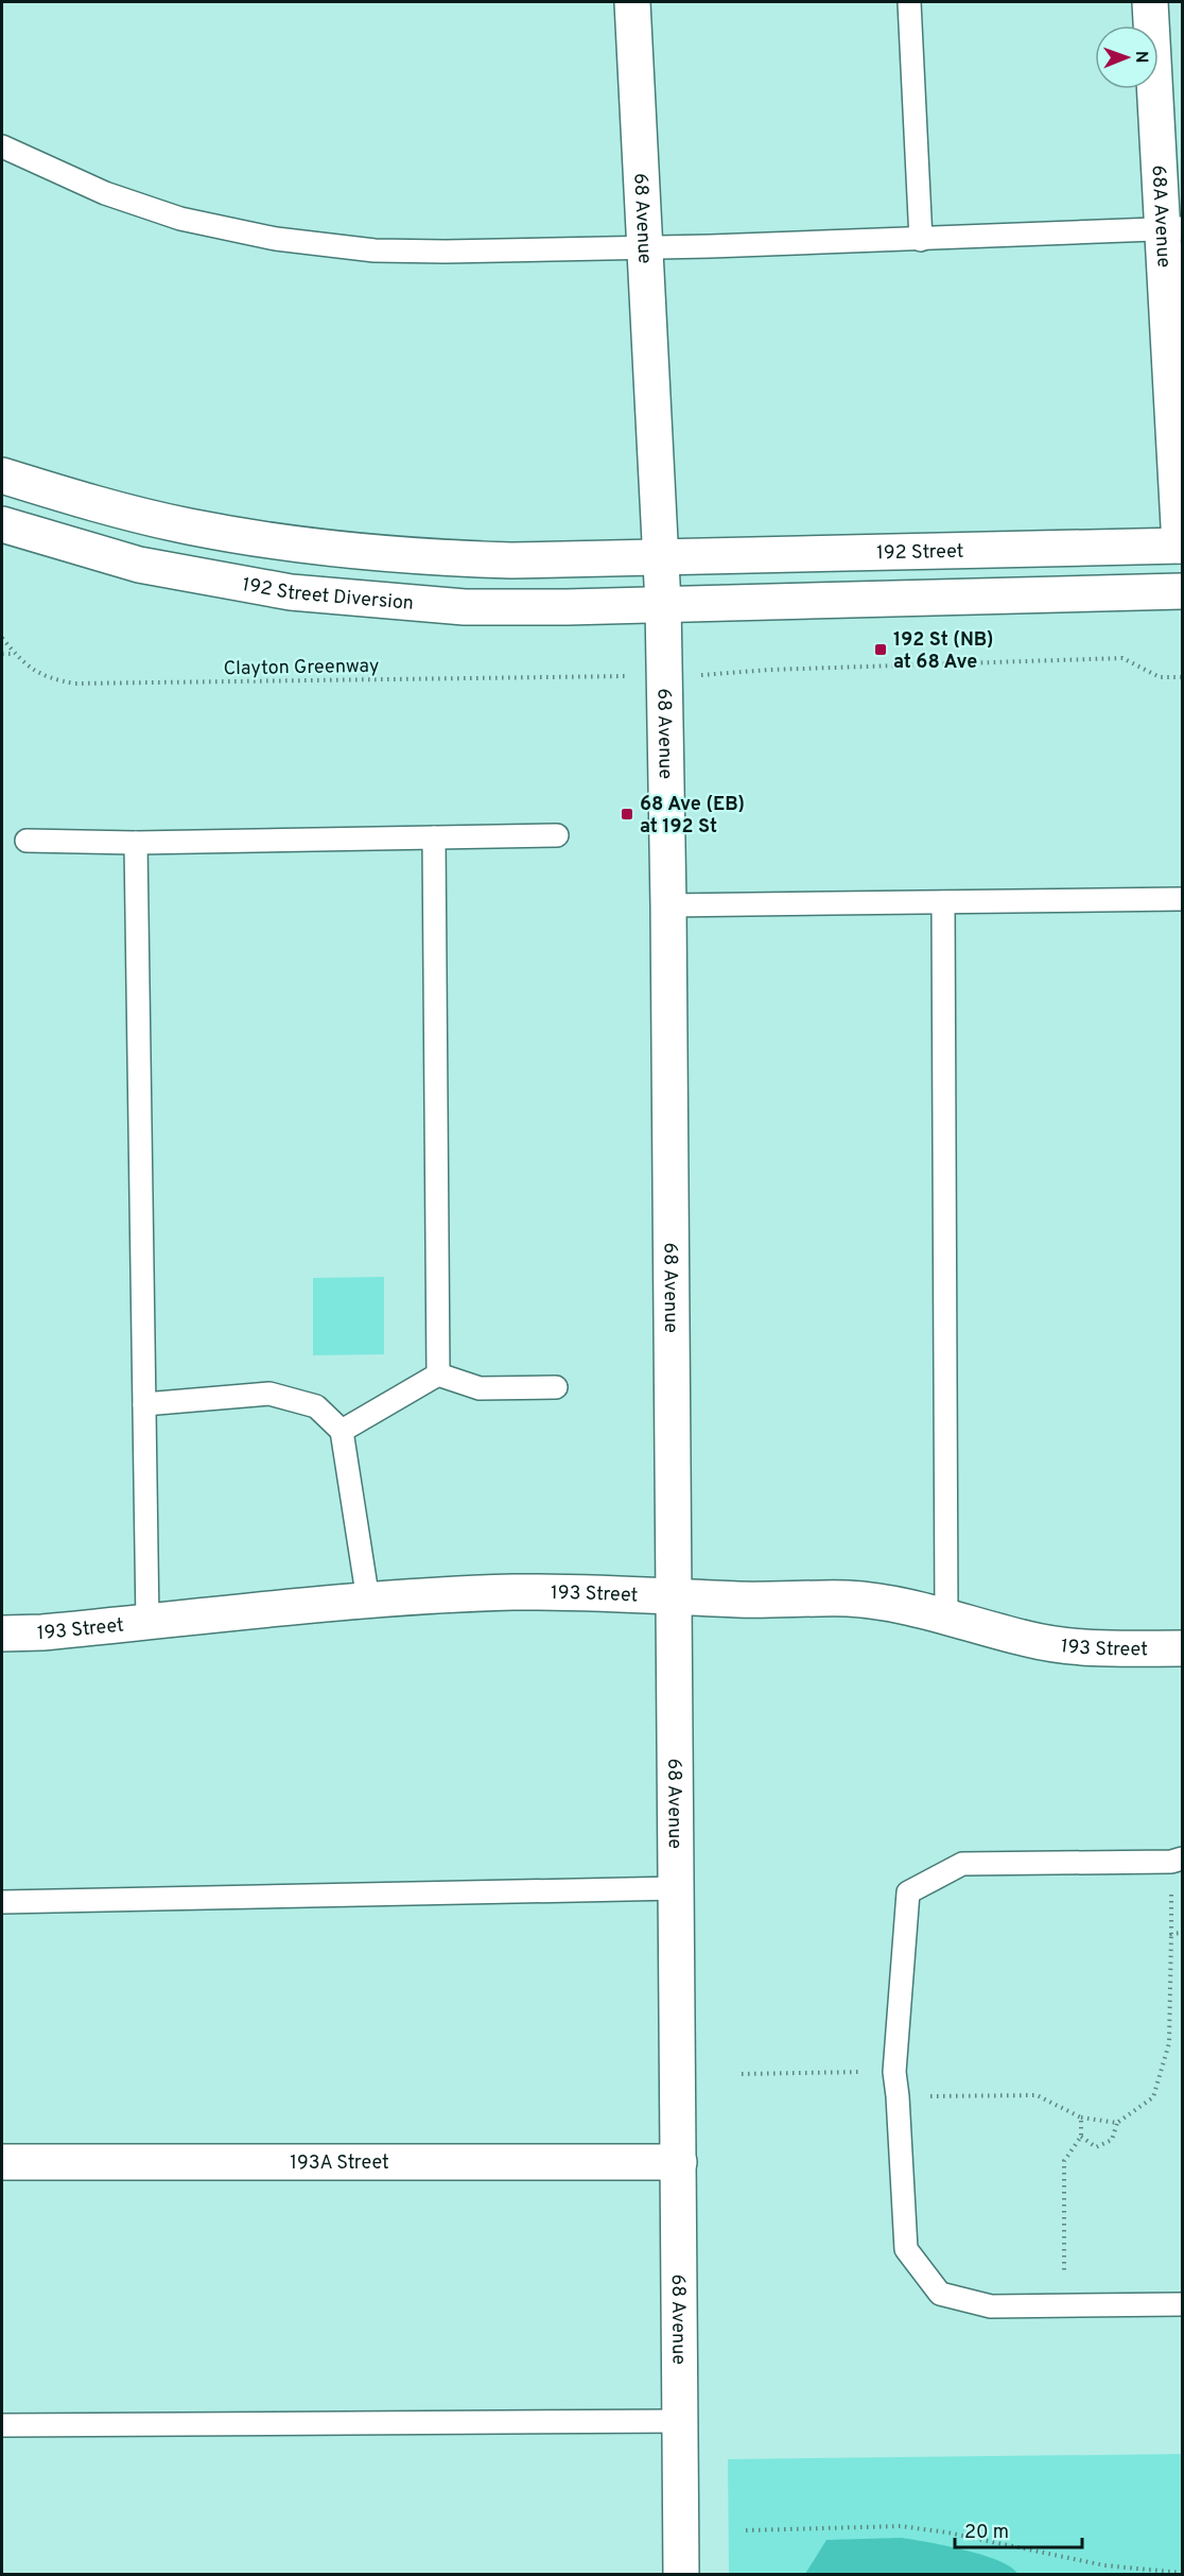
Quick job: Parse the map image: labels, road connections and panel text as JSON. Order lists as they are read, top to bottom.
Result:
{
  "streets": {
    "street": [
      "68A Avenue",
      "68 Avenue",
      "192 Street",
      "192 Street Diversion",
      "193 Street",
      "193A Street"
    ],
    "path": ["Clayton Greenway"]
  },
  "crossings": [
    ["68A Avenue", "192 Street"],
    ["68 Avenue", "192 Street"],
    ["68 Avenue", "192 Street Diversion"],
    ["68 Avenue", "193 Street"],
    ["68 Avenue", "193A Street"]
  ],
  "places": {
    "transit": ["192 St (NB) at 68 Ave", "68 Ave (EB) at 192 St"]
  },
  "scale_bar": "20 m",
  "north": "right"
}
